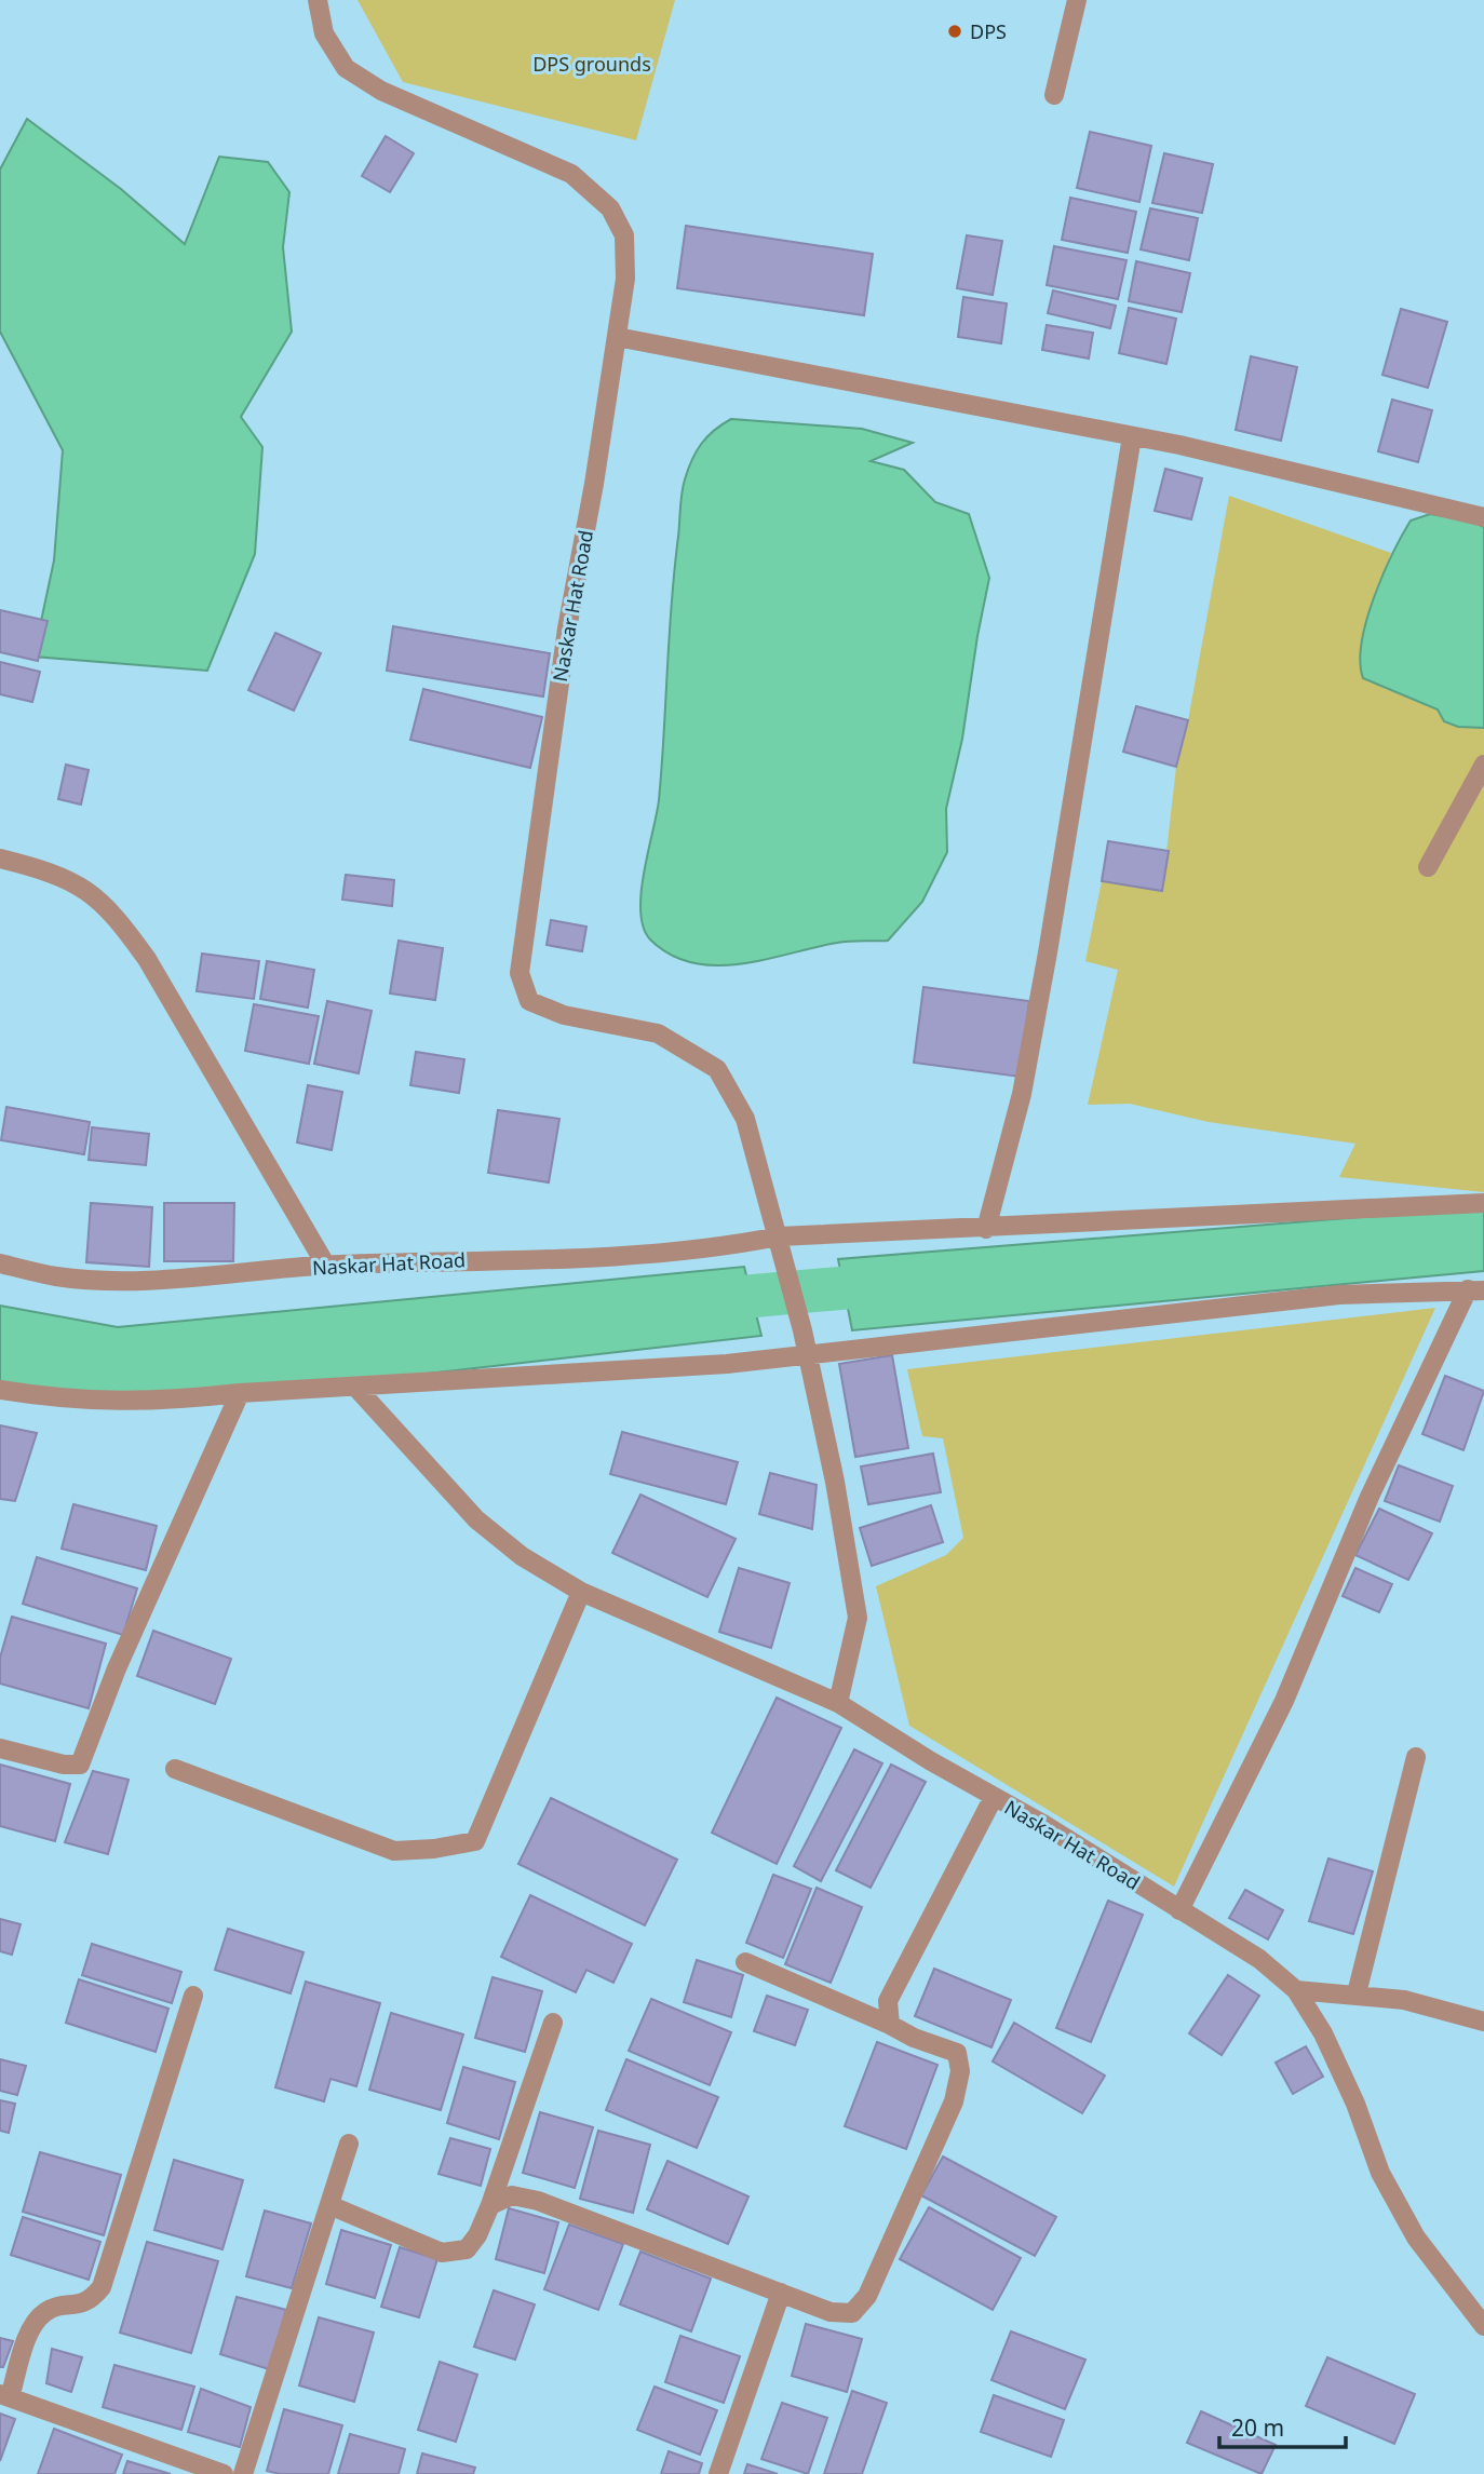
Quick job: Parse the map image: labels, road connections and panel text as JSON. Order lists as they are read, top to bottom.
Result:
{
  "streets": {
    "street": ["Naskar Hat Road"]
  },
  "parks": ["DPS grounds"],
  "places": ["DPS"],
  "scale_bar": "20 m"
}
